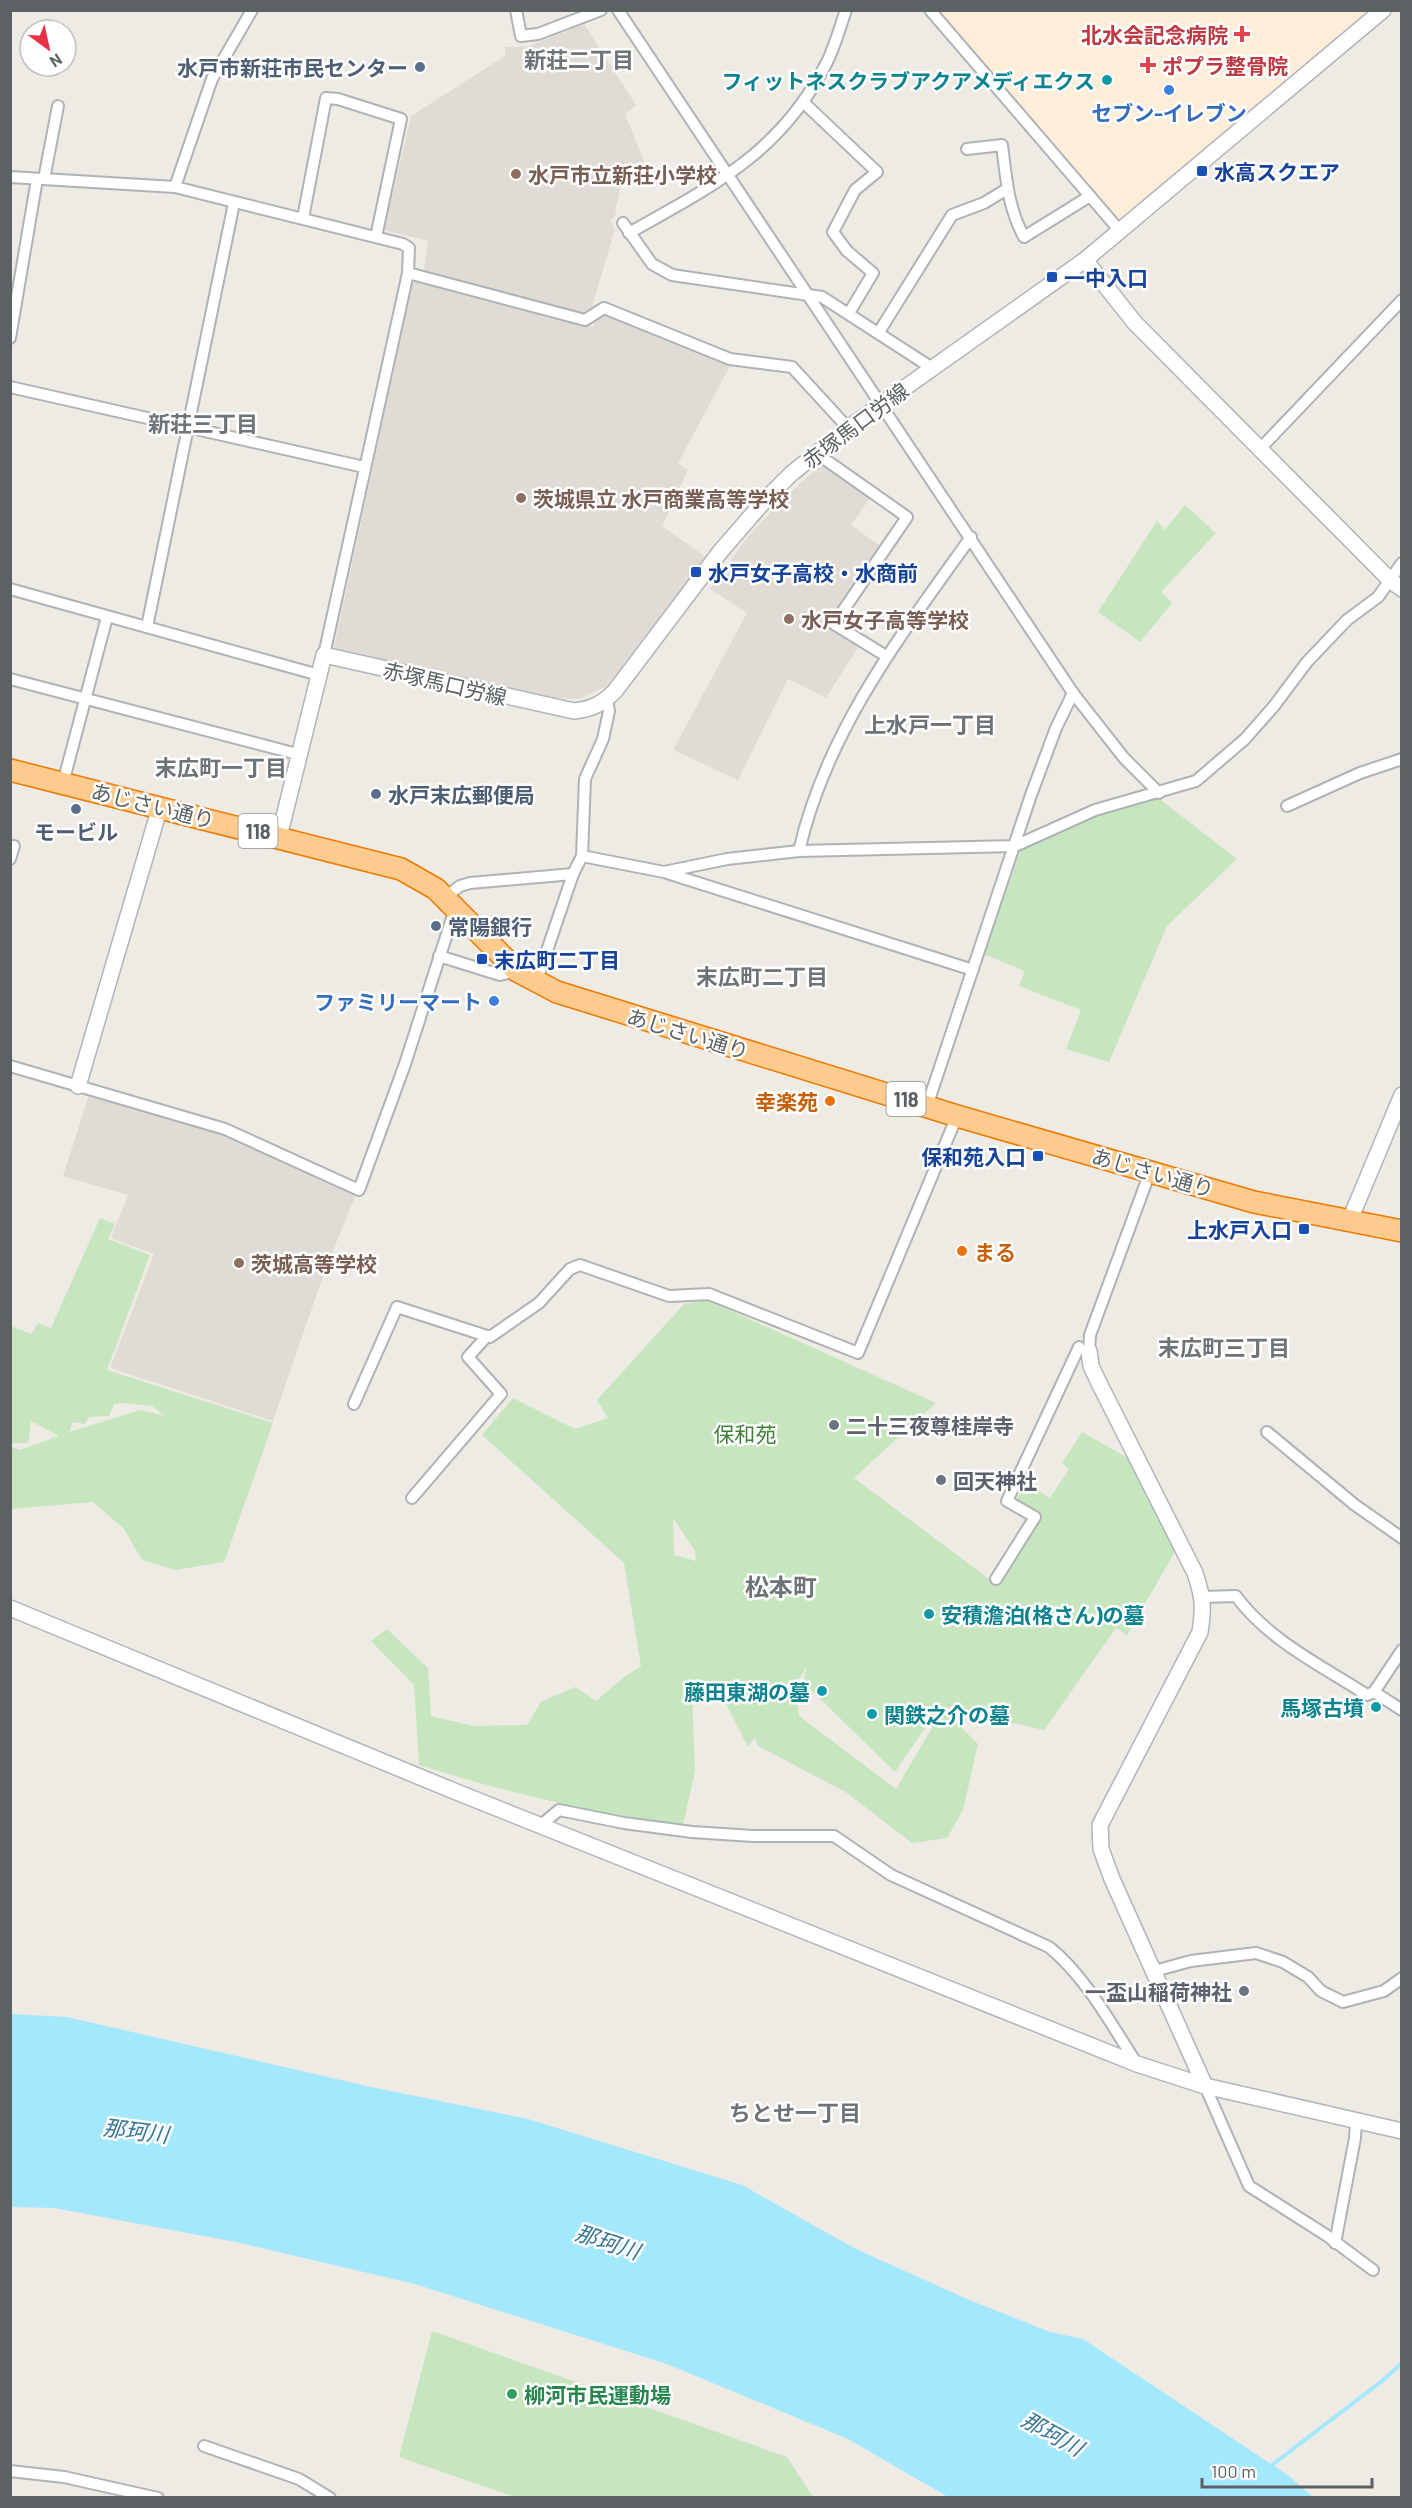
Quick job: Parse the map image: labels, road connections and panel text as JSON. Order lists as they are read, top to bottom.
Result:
{
  "streets": {
    "highway": ["あじさい通り", "118"],
    "street": ["赤塚馬口労線"]
  },
  "districts": [
    "新荘二丁目",
    "新荘三丁目",
    "上水戸一丁目",
    "末広町一丁目",
    "末広町二丁目",
    "末広町三丁目",
    "松本町",
    "ちとせ一丁目"
  ],
  "water": ["那珂川"],
  "parks": ["保和苑"],
  "places": {
    "health": ["北水会記念病院", "ポプラ整骨院"],
    "other": [
      "水戸市新荘市民センター",
      "フィットネスクラブアクアメディエクス",
      "セブン-イレブン",
      "水戸市立新荘小学校",
      "茨城県立 水戸商業高等学校",
      "水戸女子高等学校",
      "水戸末広郵便局",
      "モービル",
      "常陽銀行",
      "ファミリーマート",
      "幸楽苑",
      "まる",
      "茨城高等学校",
      "二十三夜尊桂岸寺",
      "回天神社",
      "安積澹泊(格さん)の墓",
      "藤田東湖の墓",
      "馬塚古墳",
      "関鉄之介の墓",
      "一盃山稲荷神社",
      "柳河市民運動場"
    ],
    "transit": [
      "水高スクエア",
      "一中入口",
      "水戸女子高校・水商前",
      "末広町二丁目",
      "保和苑入口",
      "上水戸入口"
    ]
  },
  "scale_bar": "100 m",
  "north": "bottom right"
}
